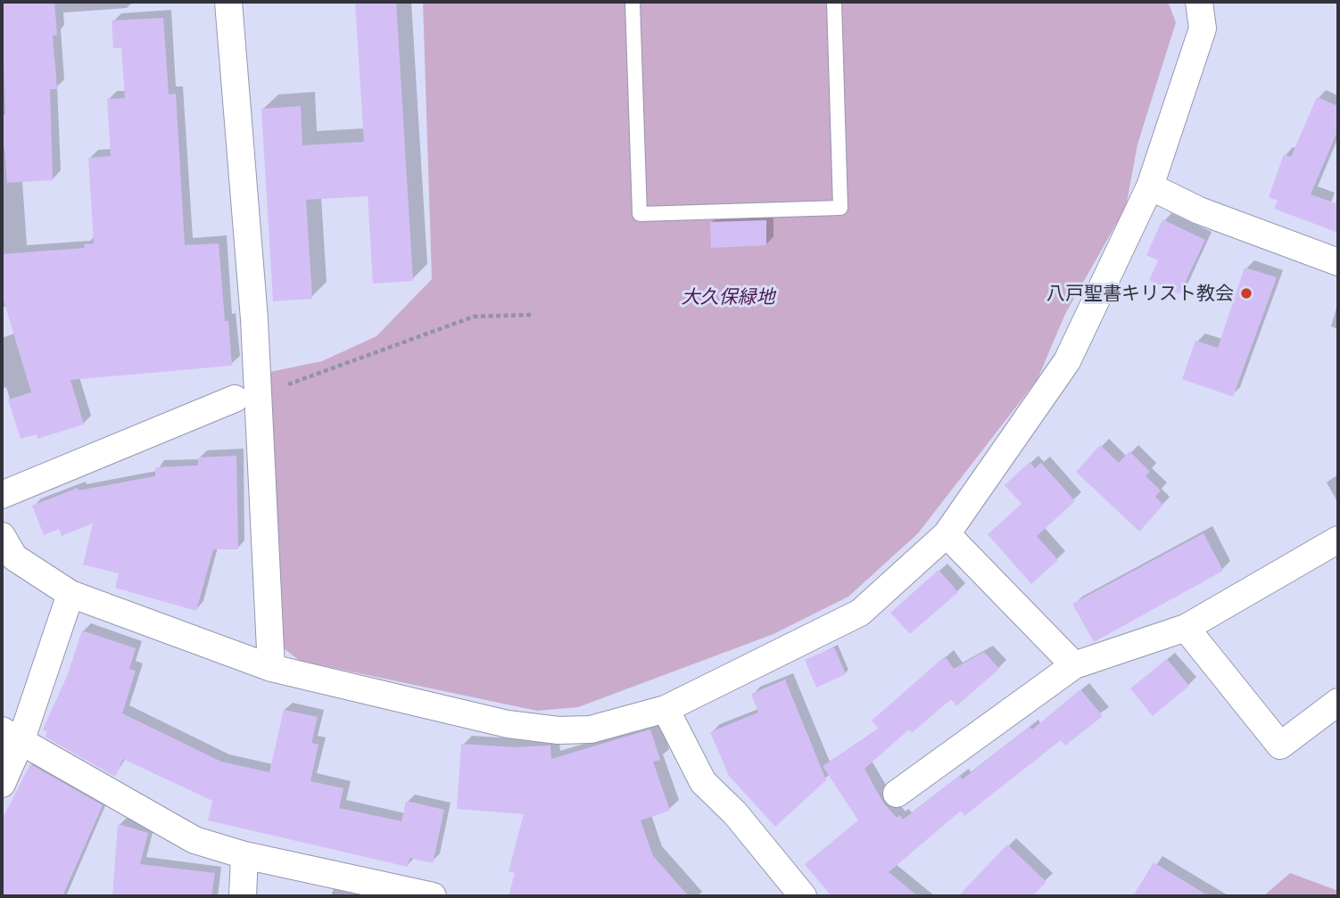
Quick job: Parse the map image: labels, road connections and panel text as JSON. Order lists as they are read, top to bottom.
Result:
{
  "parks": ["大久保緑地"],
  "places": ["八戸聖書キリスト教会"]
}
